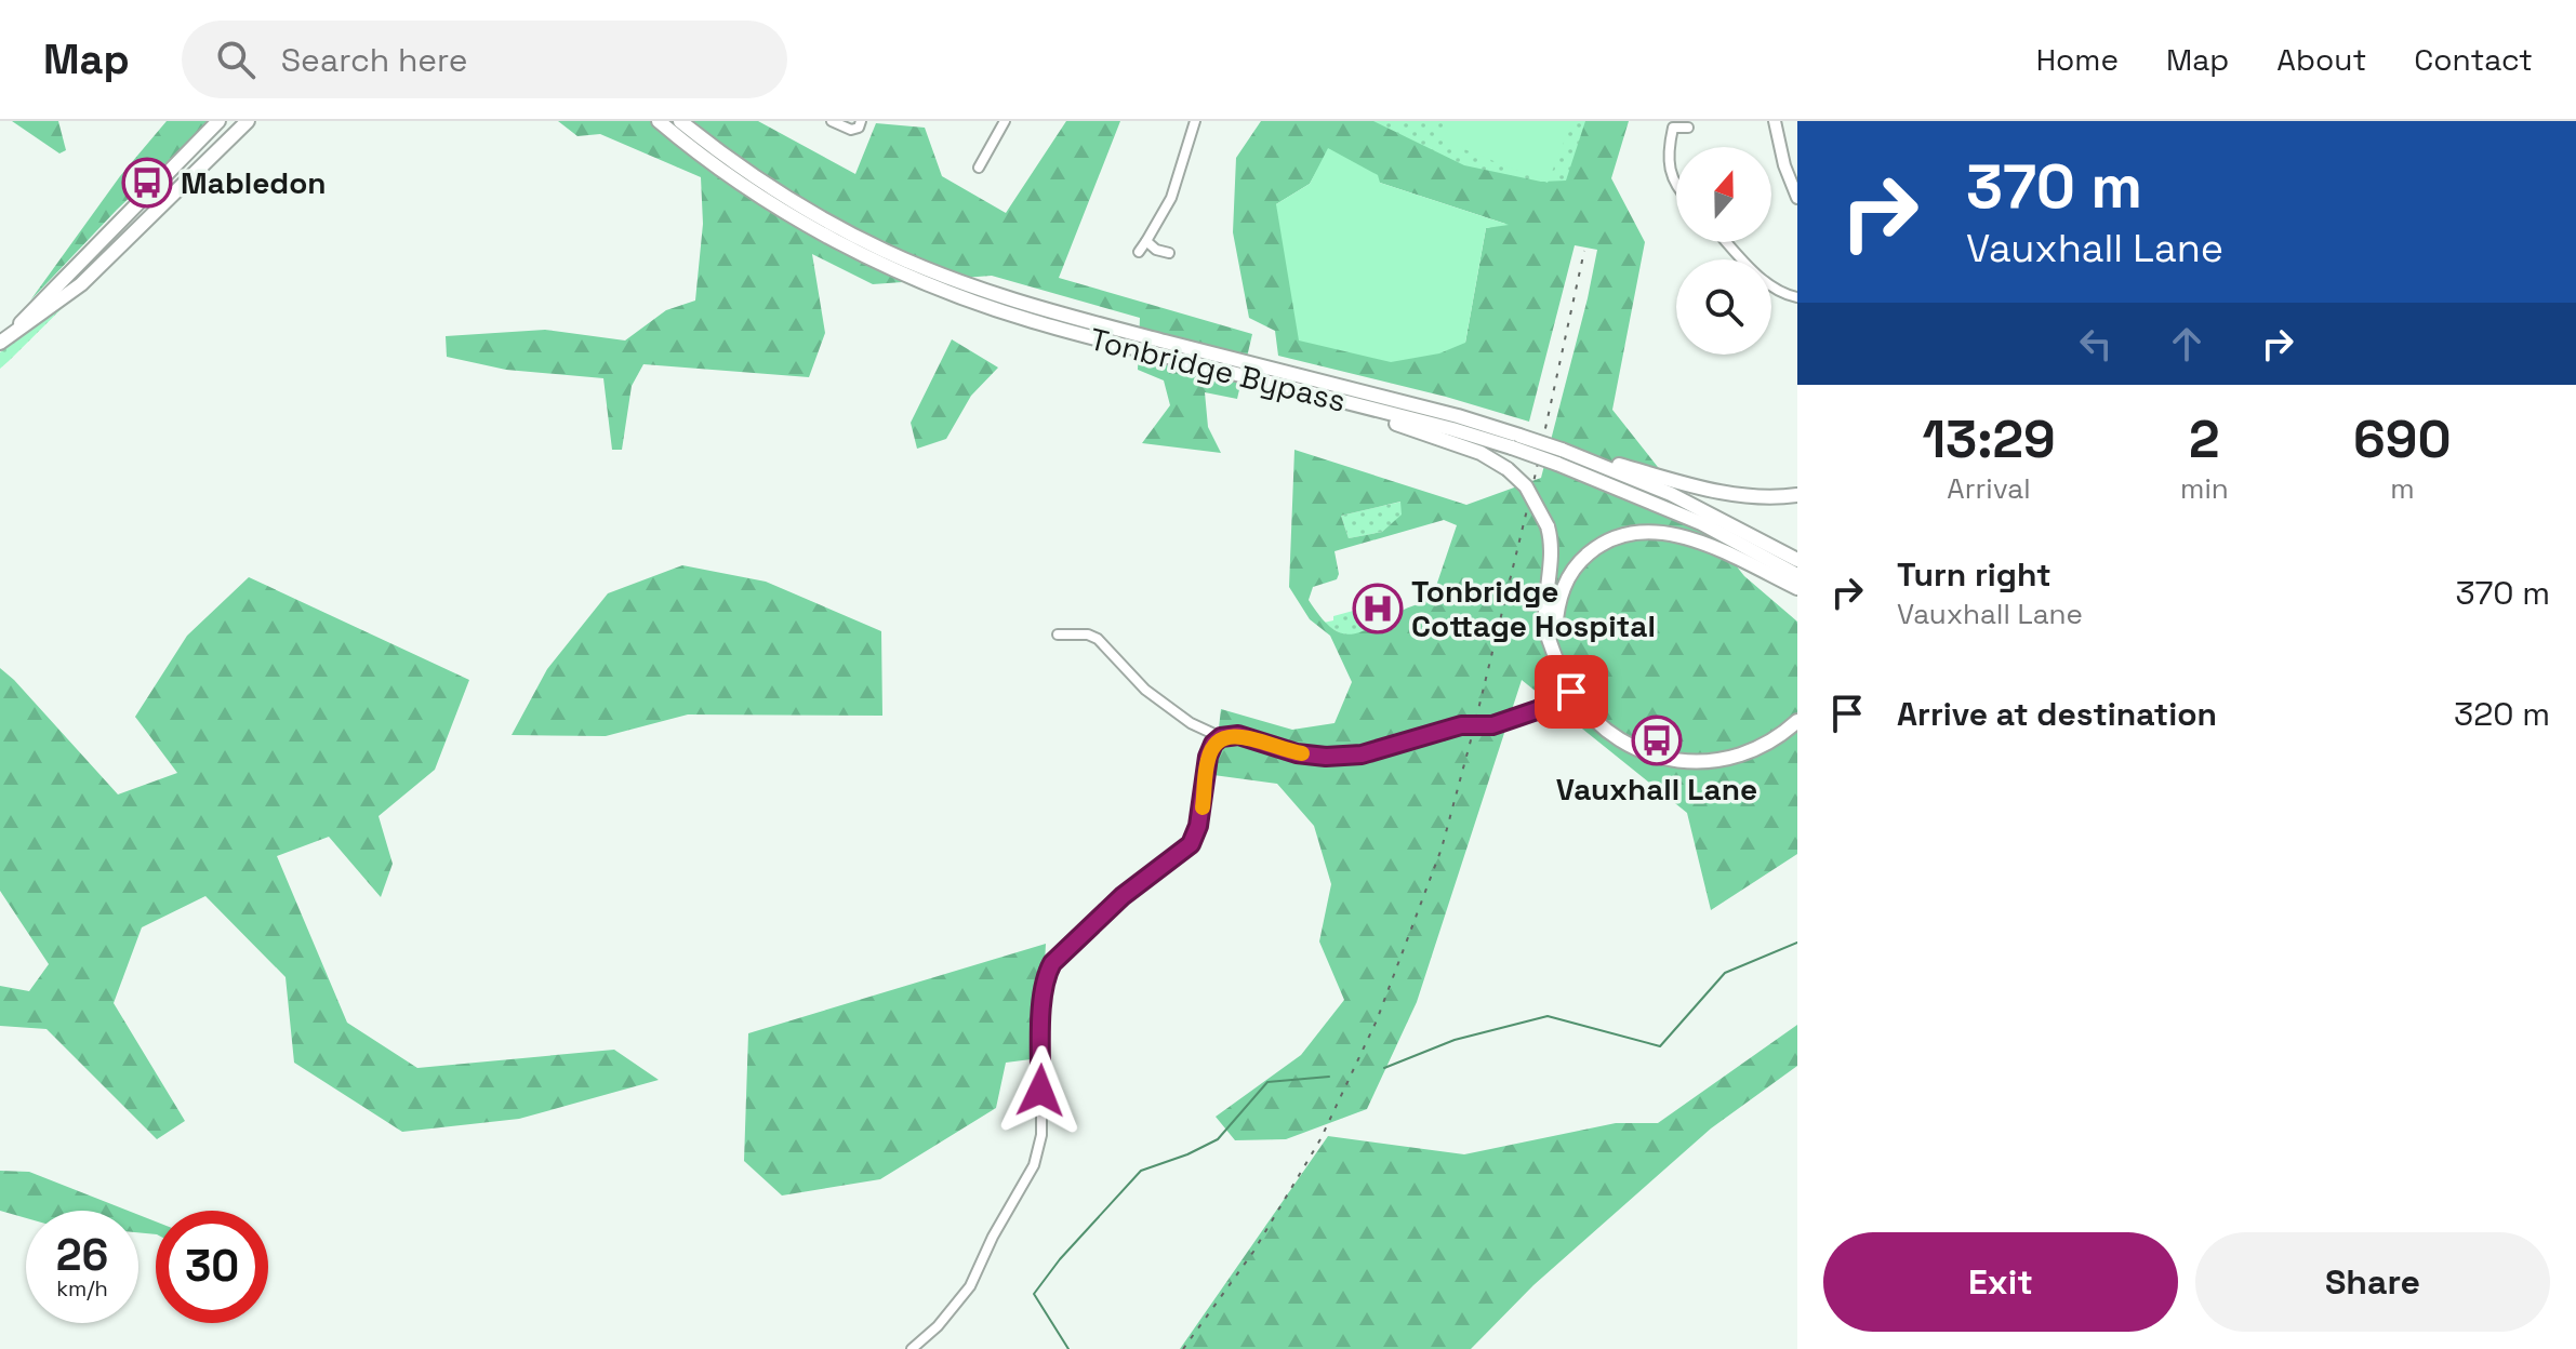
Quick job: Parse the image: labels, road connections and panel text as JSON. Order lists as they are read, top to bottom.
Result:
{
  "streets": {
    "highway": ["Tonbridge Bypass"]
  },
  "places": {
    "bus stop": ["Mabledon", "Vauxhall Lane"],
    "hospital": ["Tonbridge Cottage Hospital"]
  },
  "north": "top",
  "page": {
    "header": "Map",
    "search": "Search here",
    "nav": [
      "Home",
      "Map",
      "About",
      "Contact"
    ],
    "turn": ["370 m", "Vauxhall Lane"],
    "eta": [
      "13:29",
      "Arrival",
      "2",
      "min",
      "690",
      "m"
    ],
    "list": [
      {
        "name": "Turn right",
        "note": "Vauxhall Lane",
        "value": "370 m"
      },
      {
        "name": "Arrive at destination",
        "value": "320 m"
      }
    ],
    "speed": "26 km/h",
    "limit": "30",
    "buttons": ["Exit", "Share"]
  }
}
